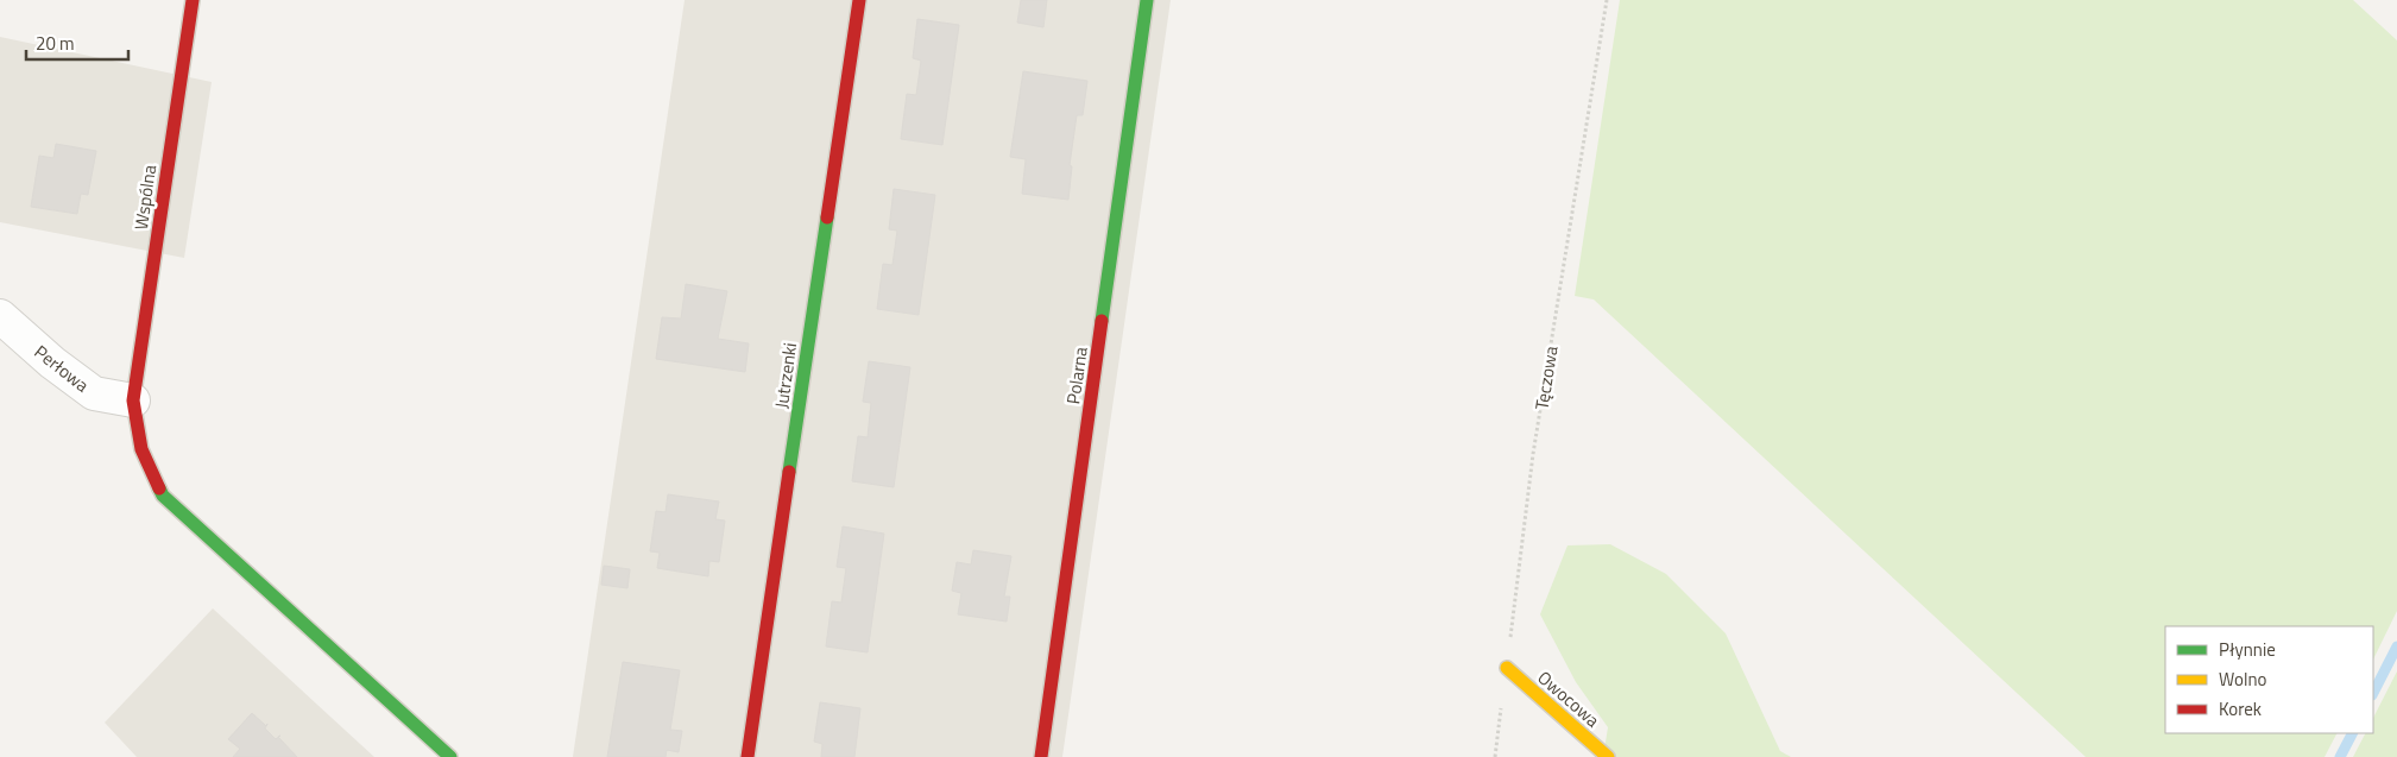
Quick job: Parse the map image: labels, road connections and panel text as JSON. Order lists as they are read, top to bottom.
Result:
{
  "streets": {
    "street": [
      "Wspólna",
      "Perłowa",
      "Jutrzenki",
      "Polarna",
      "Owocowa"
    ],
    "path": ["Tęczowa"]
  },
  "crossings": [
    ["Wspólna", "Perłowa"],
    ["Tęczowa", "Owocowa"]
  ],
  "legend": ["Płynnie", "Wolno", "Korek"],
  "scale_bar": "20 m"
}
